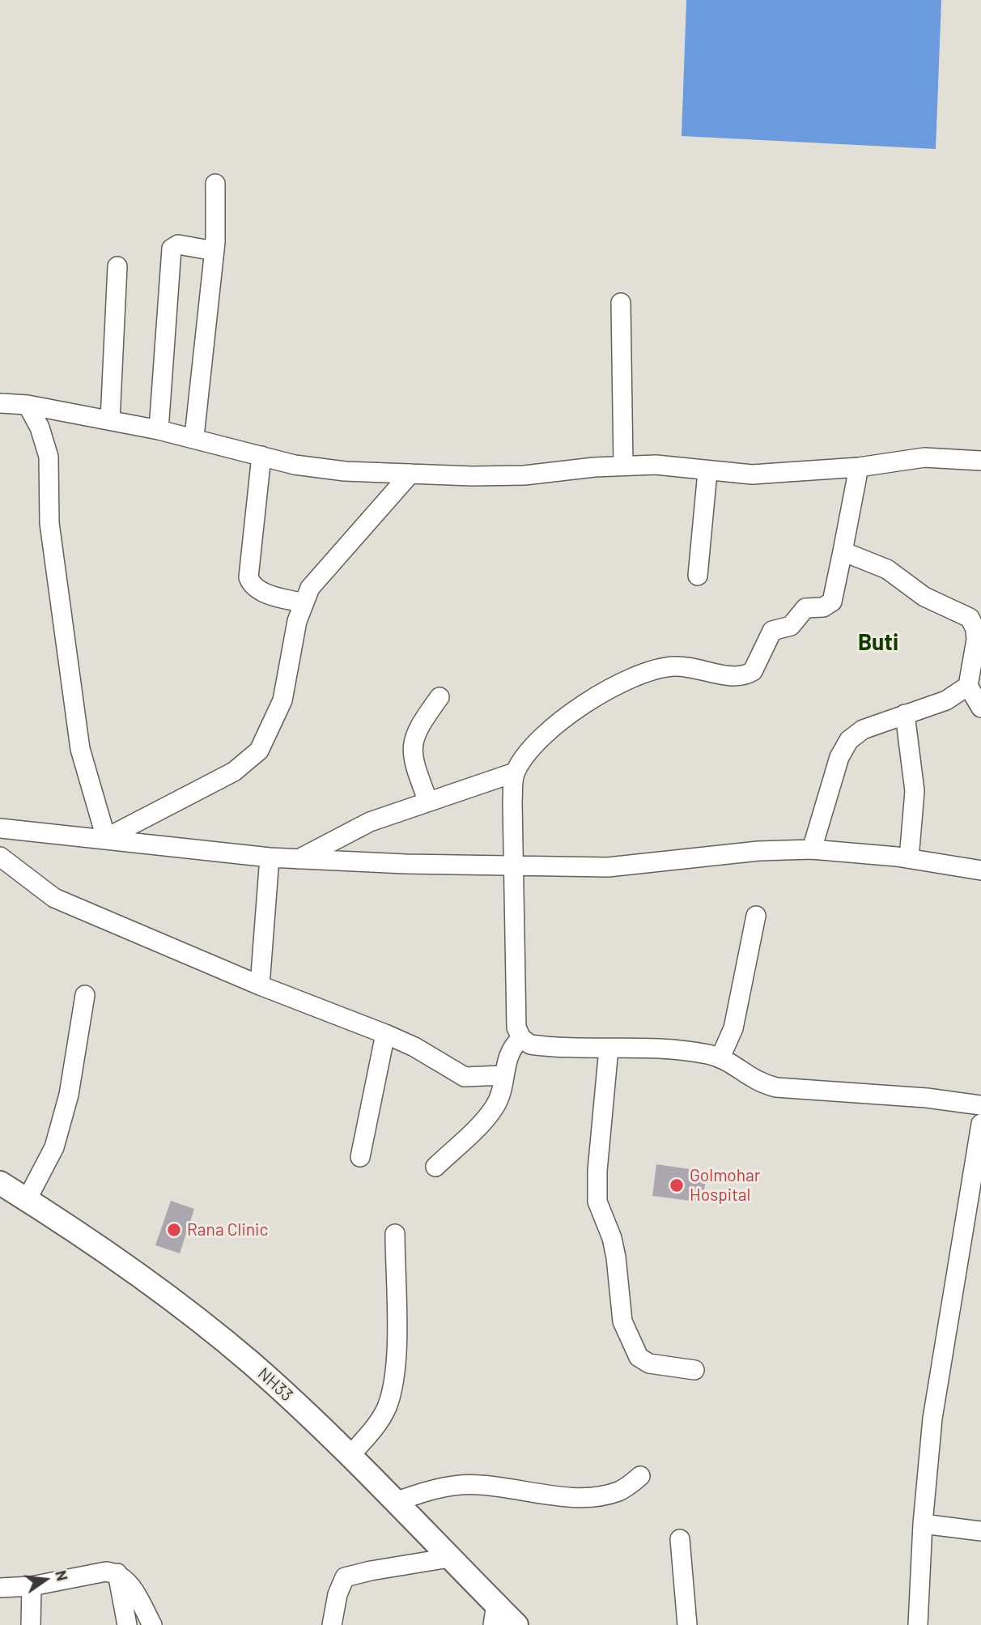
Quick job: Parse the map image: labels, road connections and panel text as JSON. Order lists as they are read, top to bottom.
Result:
{
  "streets": {
    "main road": ["NH33"]
  },
  "districts": ["Buti"],
  "places": ["Golmohar Hospital", "Rana Clinic"],
  "north": "right"
}
